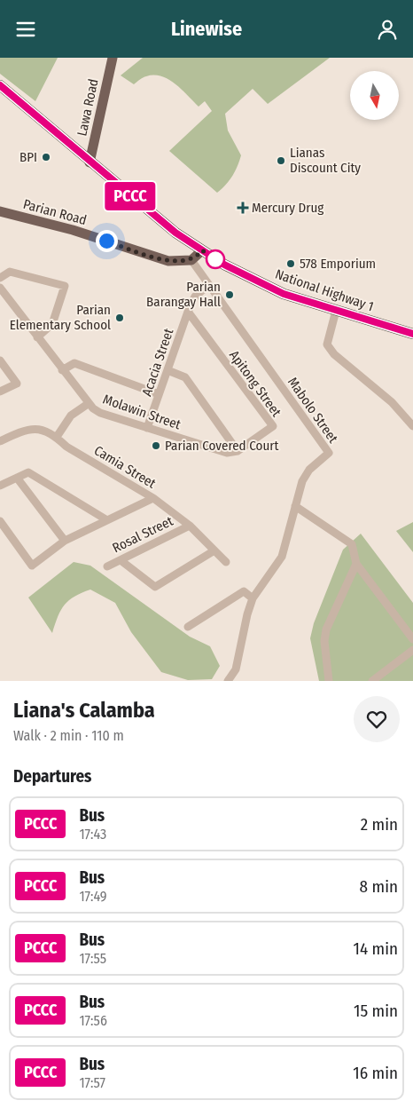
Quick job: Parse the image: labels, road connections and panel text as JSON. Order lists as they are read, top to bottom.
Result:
{
  "streets": {
    "highway": ["National Highway 1"],
    "main road": ["Lawa Road", "Parian Road"],
    "street": [
      "Acacia Street",
      "Apitong Street",
      "Mabolo Street",
      "Molawin Street",
      "Camia Street",
      "Rosal Street"
    ]
  },
  "crossings": [
    ["Lawa Road", "National Highway 1"],
    ["Parian Road", "Mabolo Street"],
    ["Acacia Street", "Apitong Street"],
    ["Acacia Street", "Mabolo Street"],
    ["Acacia Street", "Molawin Street"],
    ["Apitong Street", "Molawin Street"],
    ["Camia Street", "Rosal Street"]
  ],
  "places": {
    "other": [
      "BPI",
      "Lianas Discount City",
      "578 Emporium",
      "Parian Barangay Hall",
      "Parian Elementary School",
      "Parian Covered Court"
    ],
    "health": ["Mercury Drug"]
  },
  "lines": ["bus line PCCC"],
  "north": "bottom",
  "page": {
    "header": "Linewise",
    "on_map": "PCCC",
    "heading": [
      ["Liana's Calamba", "Walk · 2 min · 110 m"],
      "Departures"
    ],
    "list": [
      {
        "mark": "PCCC",
        "name": "Bus",
        "note": "17:43",
        "value": "2 min"
      },
      {
        "mark": "PCCC",
        "name": "Bus",
        "note": "17:49",
        "value": "8 min"
      },
      {
        "mark": "PCCC",
        "name": "Bus",
        "note": "17:55",
        "value": "14 min"
      },
      {
        "mark": "PCCC",
        "name": "Bus",
        "note": "17:56",
        "value": "15 min"
      },
      {
        "mark": "PCCC",
        "name": "Bus",
        "note": "17:57",
        "value": "16 min"
      }
    ]
  }
}
